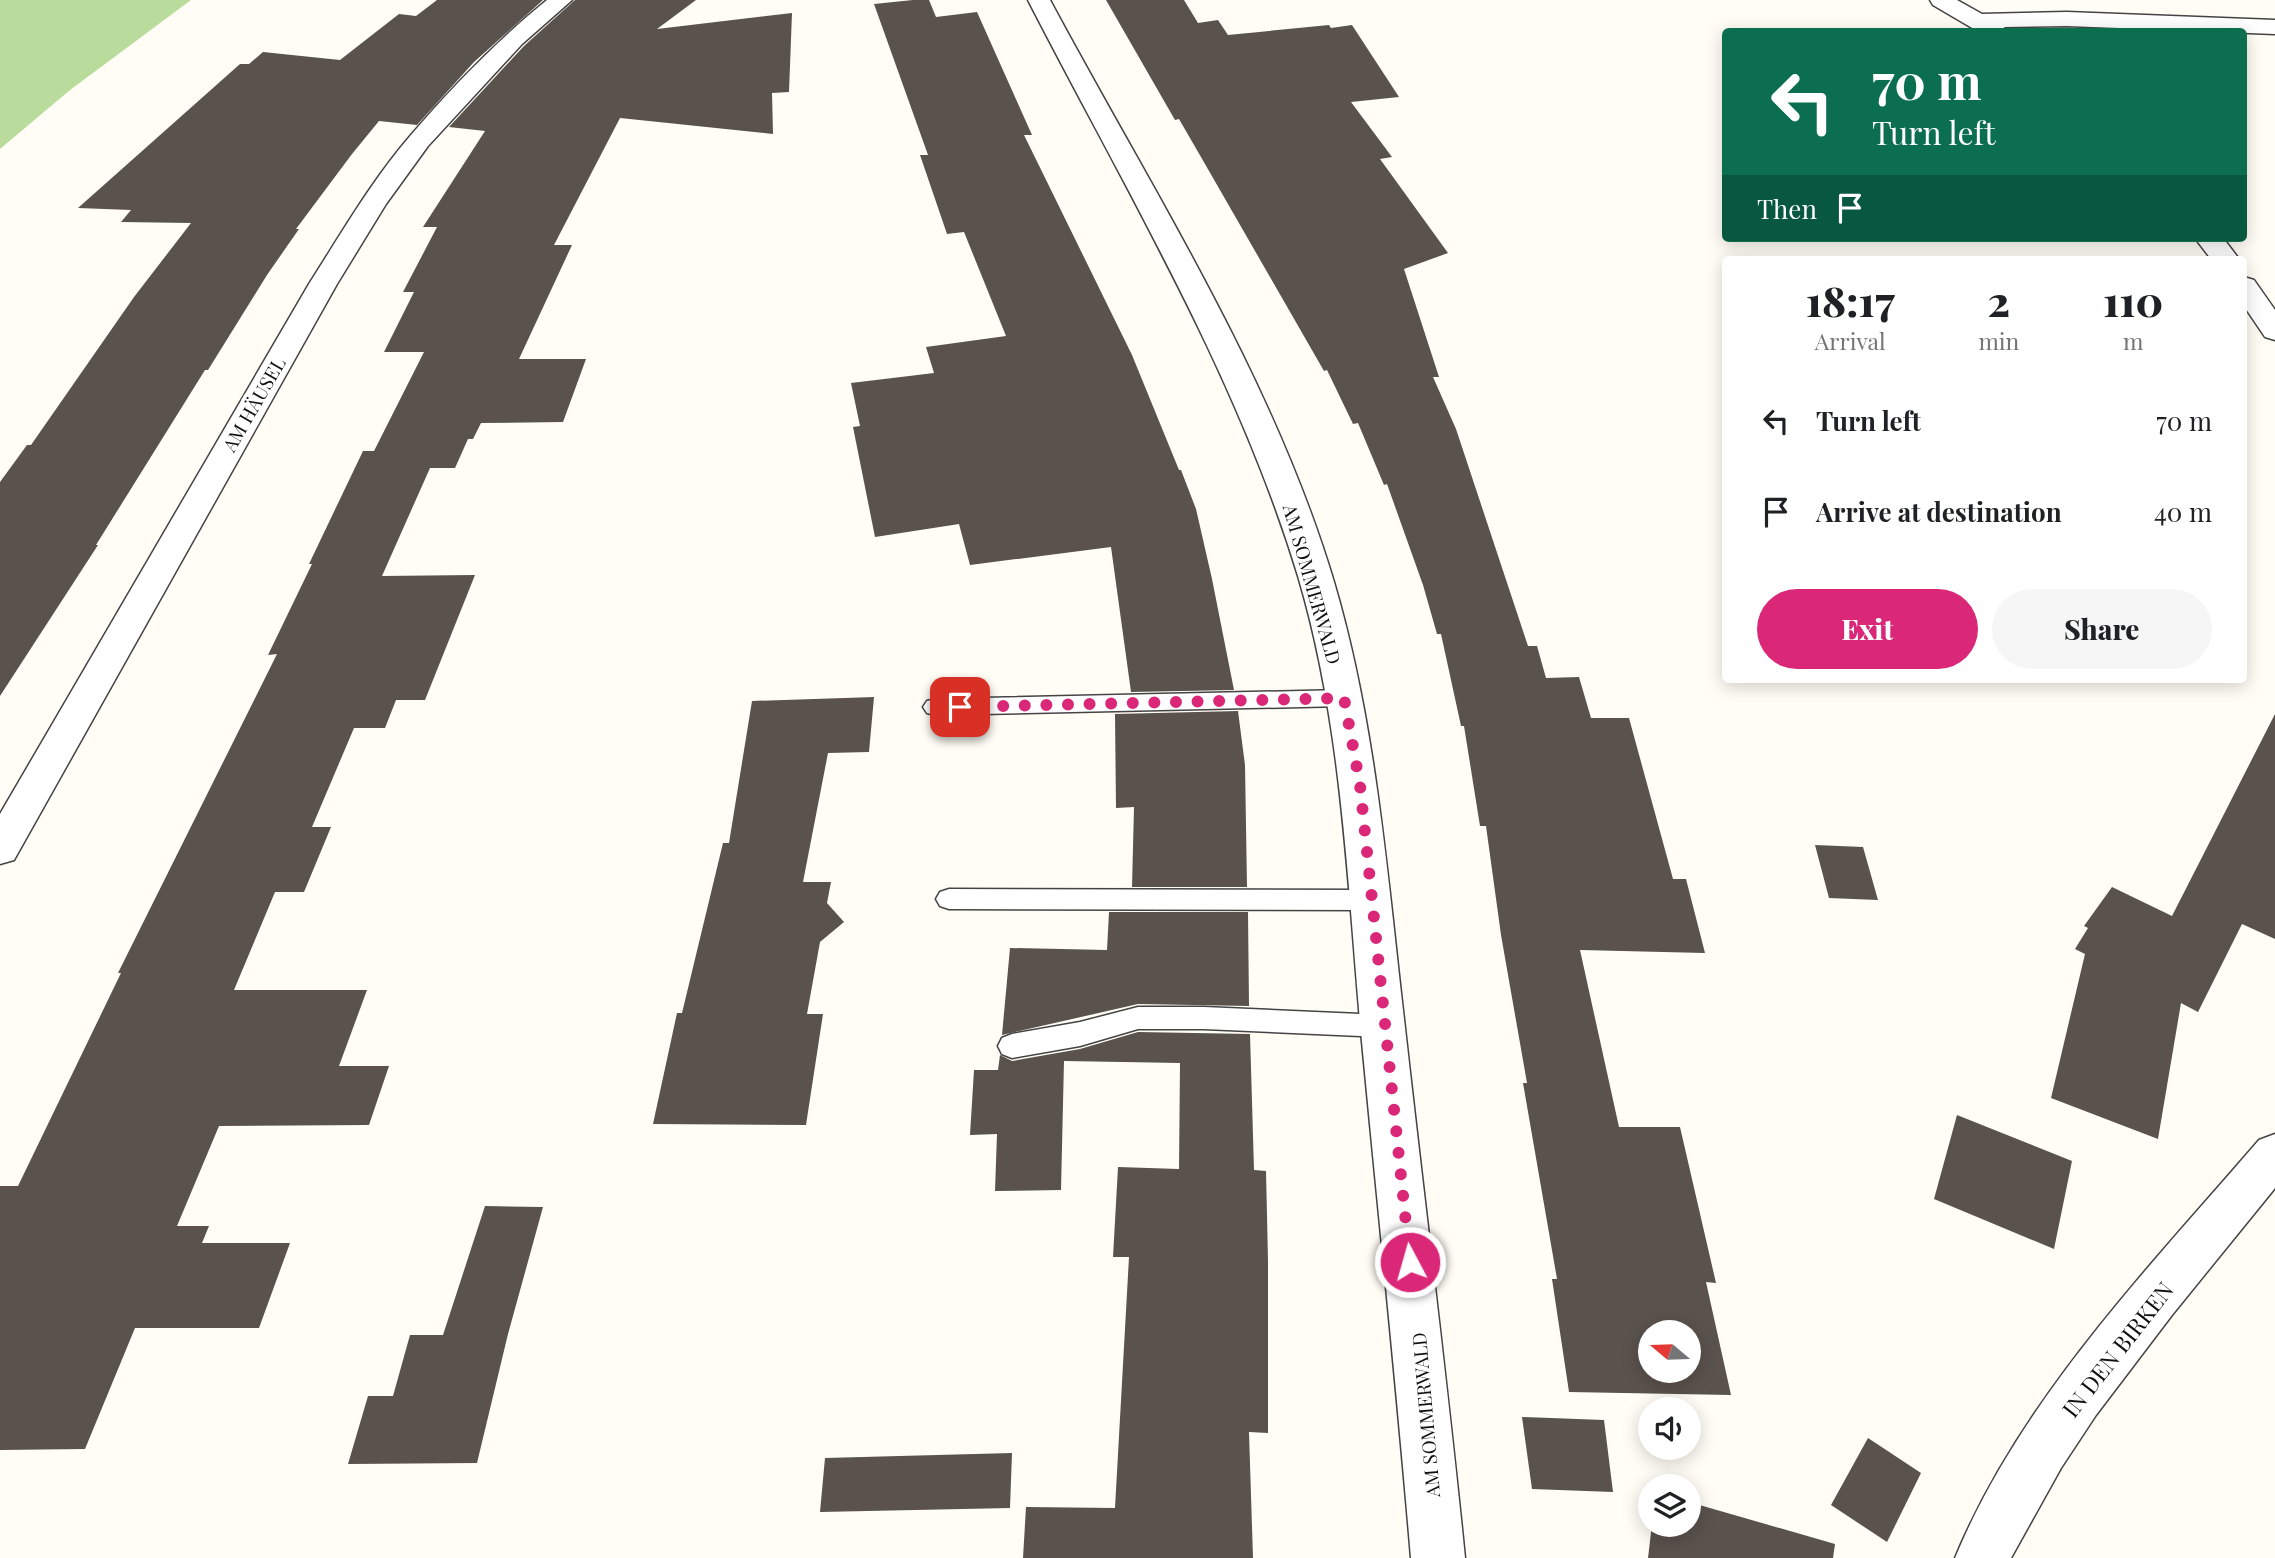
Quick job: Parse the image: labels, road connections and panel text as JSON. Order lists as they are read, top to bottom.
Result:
{
  "streets": {
    "street": ["AM HÄUSEL", "AM SOMMERWALD", "IN DEN BIRKEN"]
  },
  "north": "left",
  "page": {
    "turn": ["70 m", "Turn left"],
    "then": "Then",
    "eta": [
      "18:17",
      "Arrival",
      "2",
      "min",
      "110",
      "m"
    ],
    "list": [
      {
        "name": "Turn left",
        "value": "70 m"
      },
      {
        "name": "Arrive at destination",
        "value": "40 m"
      }
    ],
    "buttons": ["Exit", "Share"]
  }
}
